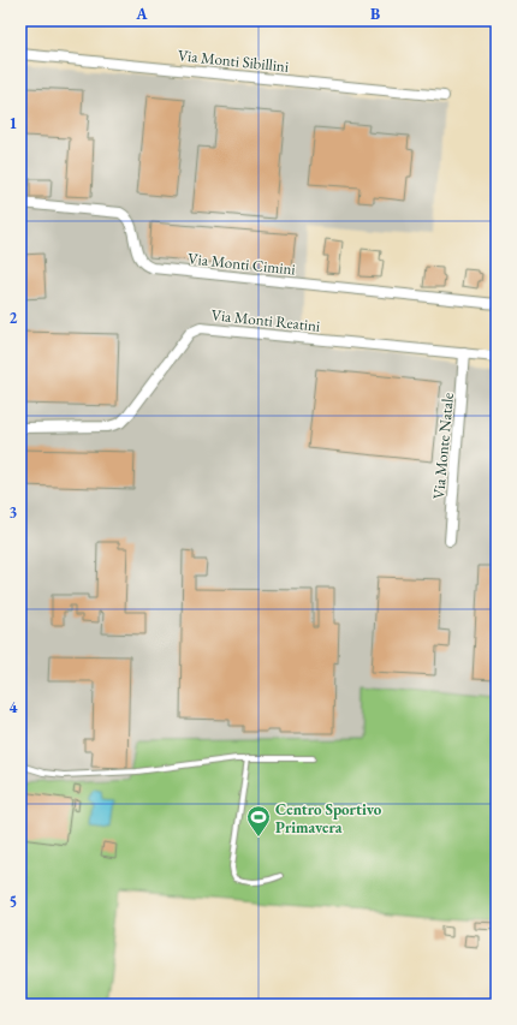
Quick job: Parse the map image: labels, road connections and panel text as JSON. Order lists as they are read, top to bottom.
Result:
{
  "streets": {
    "street": [
      "Via Monti Sibillini",
      "Via Monti Cimini",
      "Via Monti Reatini",
      "Via Monte Natale"
    ]
  },
  "crossings": [
    ["Via Monti Reatini", "Via Monte Natale"]
  ],
  "places": {
    "sports": ["Centro Sportivo Primavera"]
  },
  "grid": {
    "columns": ["A", "B"],
    "rows": [
      "1",
      "2",
      "3",
      "4",
      "5"
    ]
  }
}
